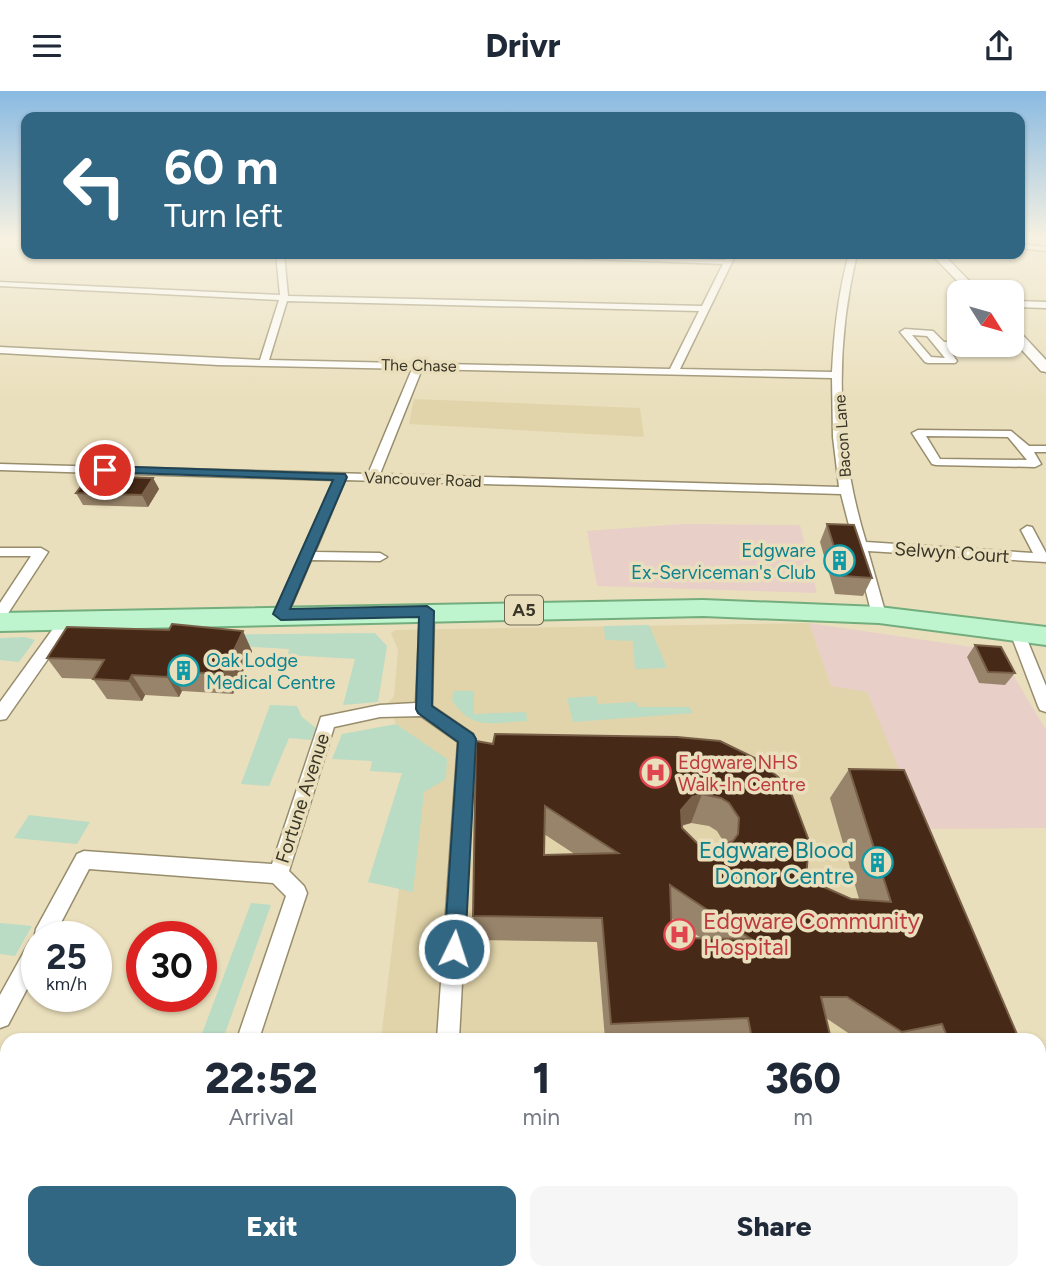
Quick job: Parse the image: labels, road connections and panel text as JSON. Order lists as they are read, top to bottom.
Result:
{
  "streets": {
    "main road": ["A5"],
    "street": [
      "The Chase",
      "Bacon Lane",
      "Vancouver Road",
      "Selwyn Court",
      "Fortune Avenue"
    ]
  },
  "crossings": [
    ["The Chase", "Bacon Lane"],
    ["Bacon Lane", "Vancouver Road"],
    ["Bacon Lane", "Selwyn Court"],
    ["Bacon Lane", "A5"]
  ],
  "places": {
    "building": ["Edgware Ex-Serviceman's Club", "Oak Lodge Medical Centre", "Edgware Blood Donor Centre"],
    "hospital": ["Edgware NHS Walk-In Centre", "Edgware Community Hospital"]
  },
  "north": "bottom right",
  "page": {
    "header": "Drivr",
    "turn": ["60 m", "Turn left"],
    "speed": "25 km/h",
    "limit": "30",
    "eta": [
      "22:52",
      "Arrival",
      "1",
      "min",
      "360",
      "m"
    ],
    "buttons": ["Exit", "Share"]
  }
}
